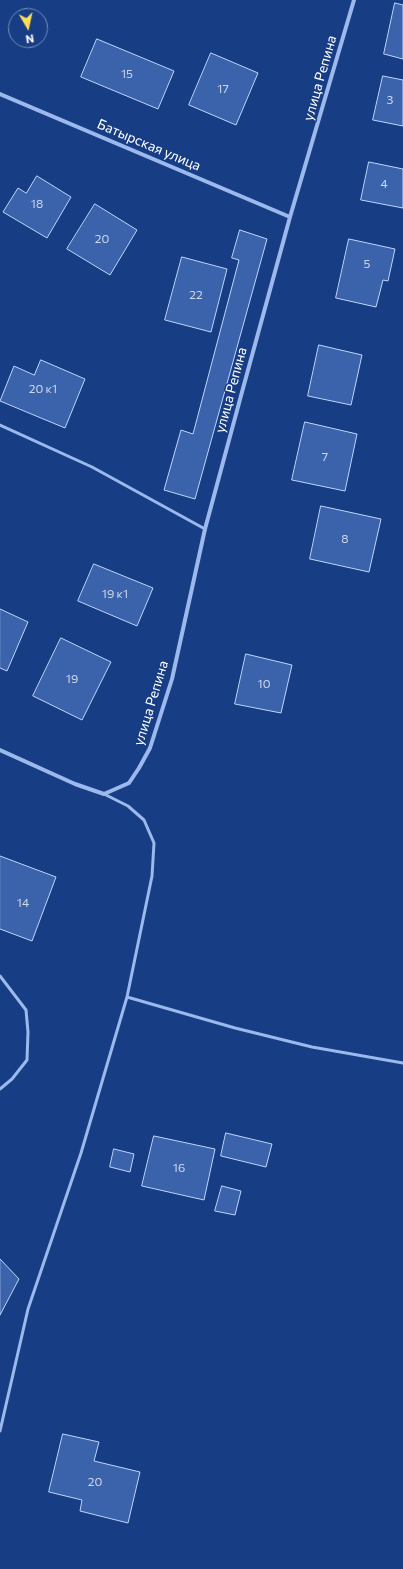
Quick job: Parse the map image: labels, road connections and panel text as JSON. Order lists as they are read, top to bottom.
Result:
{
  "streets": {
    "street": ["улица Репина", "Батырская улица"]
  },
  "crossings": [
    ["улица Репина", "Батырская улица"]
  ],
  "house_numbers": [
    "15",
    "17",
    "3",
    "4",
    "18",
    "20",
    "5",
    "22",
    "20 к1",
    "7",
    "8",
    "19 к1",
    "19",
    "10",
    "14",
    "16",
    "20"
  ],
  "north": "bottom"
}
